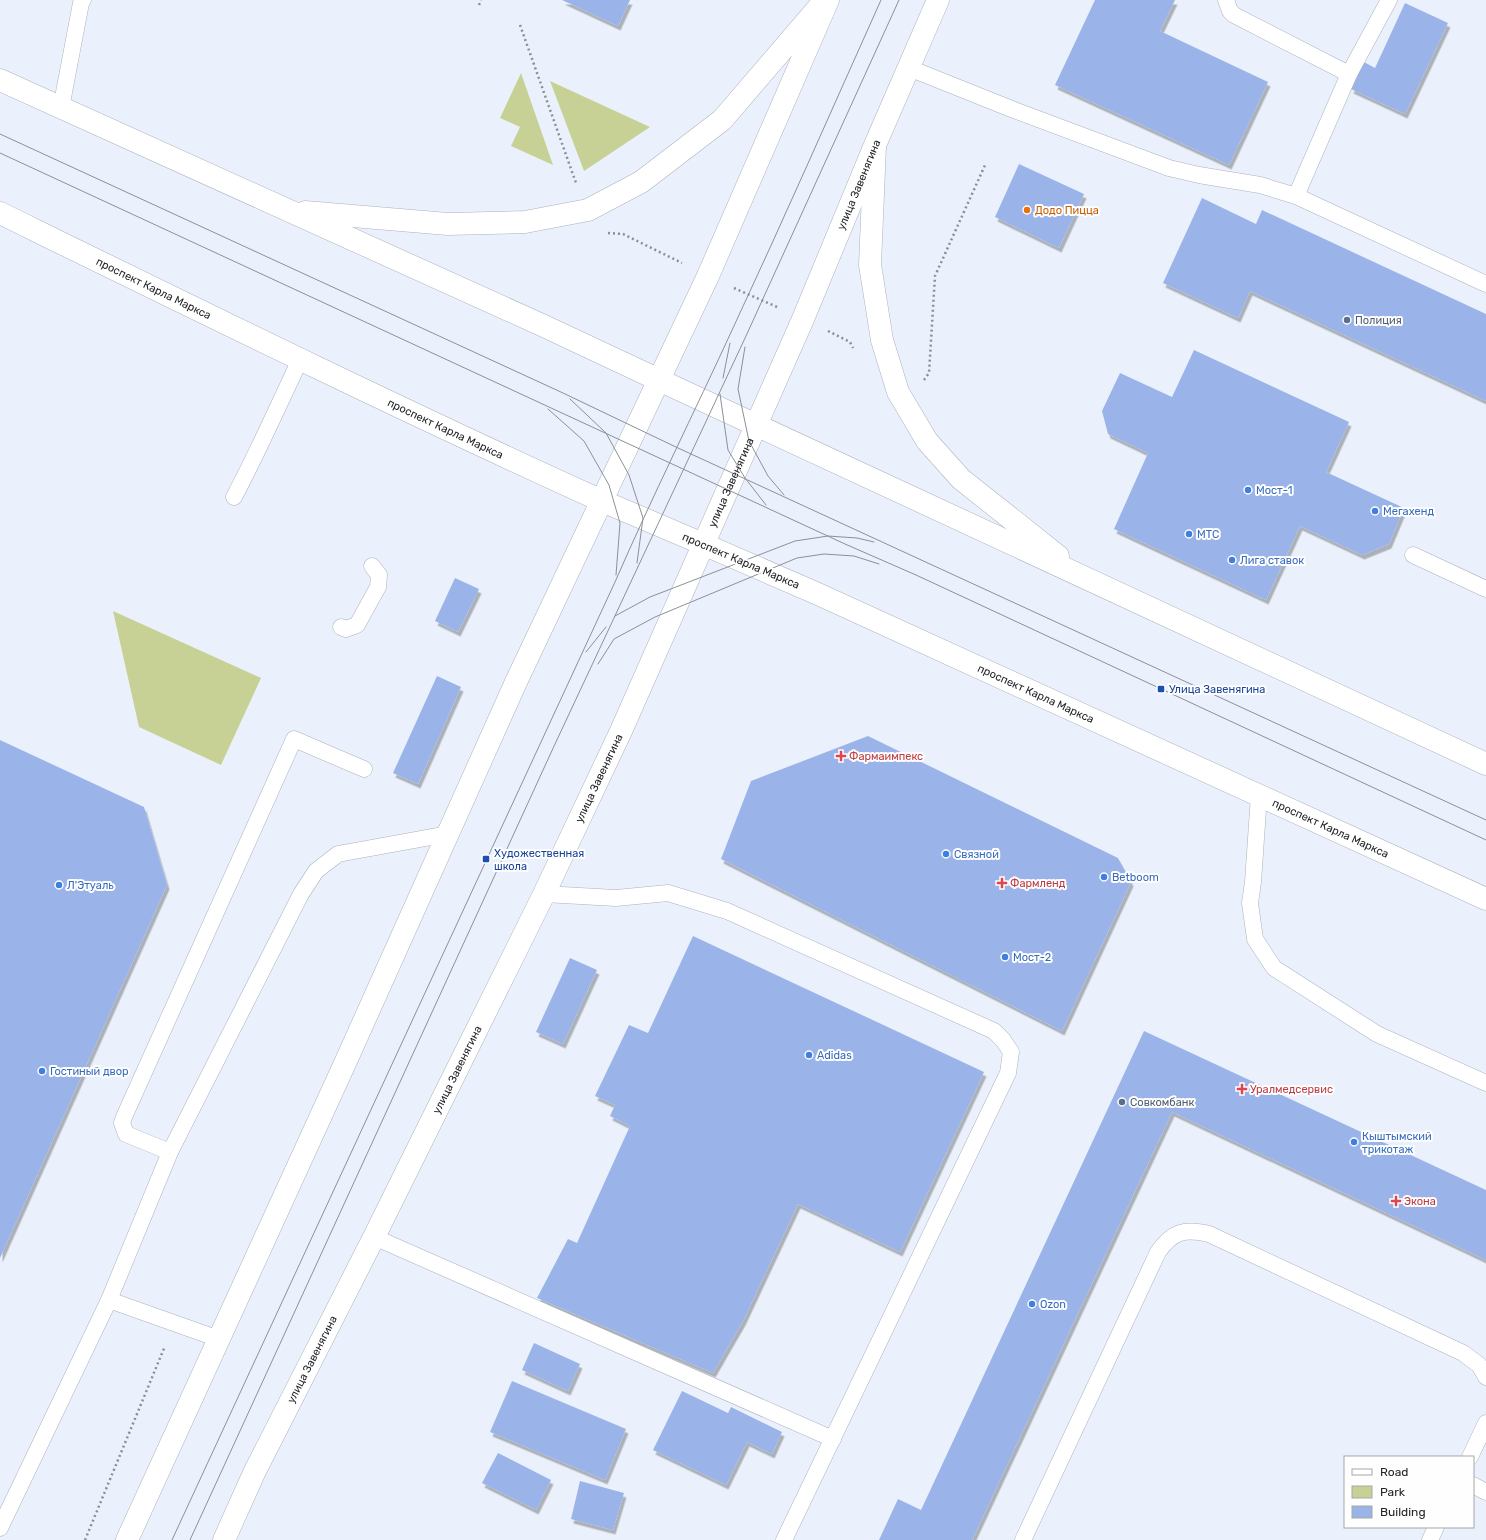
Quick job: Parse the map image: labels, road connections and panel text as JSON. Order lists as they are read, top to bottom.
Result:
{
  "streets": {
    "main road": ["улица Завенягина", "проспект Карла Маркса"]
  },
  "crossings": [
    ["улица Завенягина", "проспект Карла Маркса"]
  ],
  "places": {
    "other": [
      "Додо Пицца",
      "Полиция",
      "Мост-1",
      "Мегахенд",
      "МТС",
      "Лига ставок",
      "Связной",
      "Betboom",
      "Л'Этуаль",
      "Мост-2",
      "Adidas",
      "Гостиный двор",
      "Совкомбанк",
      "Кыштымский трикотаж",
      "Ozon"
    ],
    "transit": ["Улица Завенягина", "Художественная школа"],
    "health": [
      "Фармаимпекс",
      "Фармленд",
      "Уралмедсервис",
      "Экона"
    ]
  },
  "legend": ["Road", "Park", "Building"]
}
